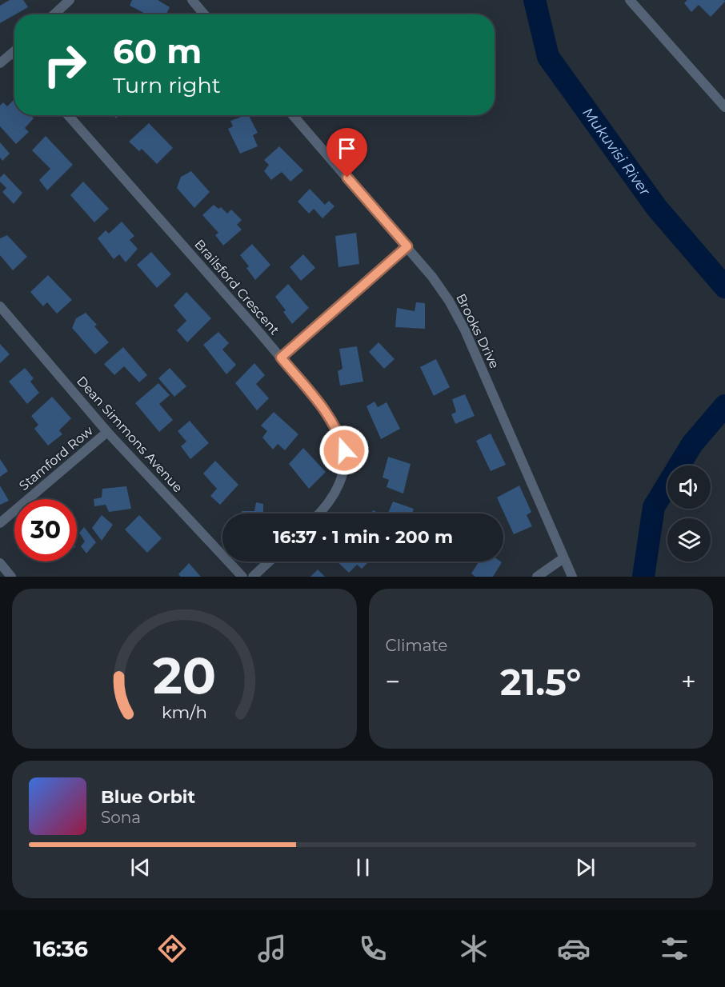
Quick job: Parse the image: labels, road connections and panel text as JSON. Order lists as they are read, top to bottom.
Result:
{
  "streets": {
    "street": [
      "Brailsford Crescent",
      "Brooks Drive",
      "Dean Simmons Avenue",
      "Stamford Row"
    ]
  },
  "crossings": [
    ["Dean Simmons Avenue", "Stamford Row"]
  ],
  "water": ["Mukuvisi River"],
  "page": {
    "turn": ["60 m", "Turn right"],
    "limit": "30",
    "trip": "16:37 · 1 min · 200 m",
    "tile": "Climate",
    "heat": ["−", "21.5°", "+"],
    "song": ["Blue Orbit", "Sona"],
    "tabs": "16:36",
    "gauge": ["20", "km/h"]
  }
}
